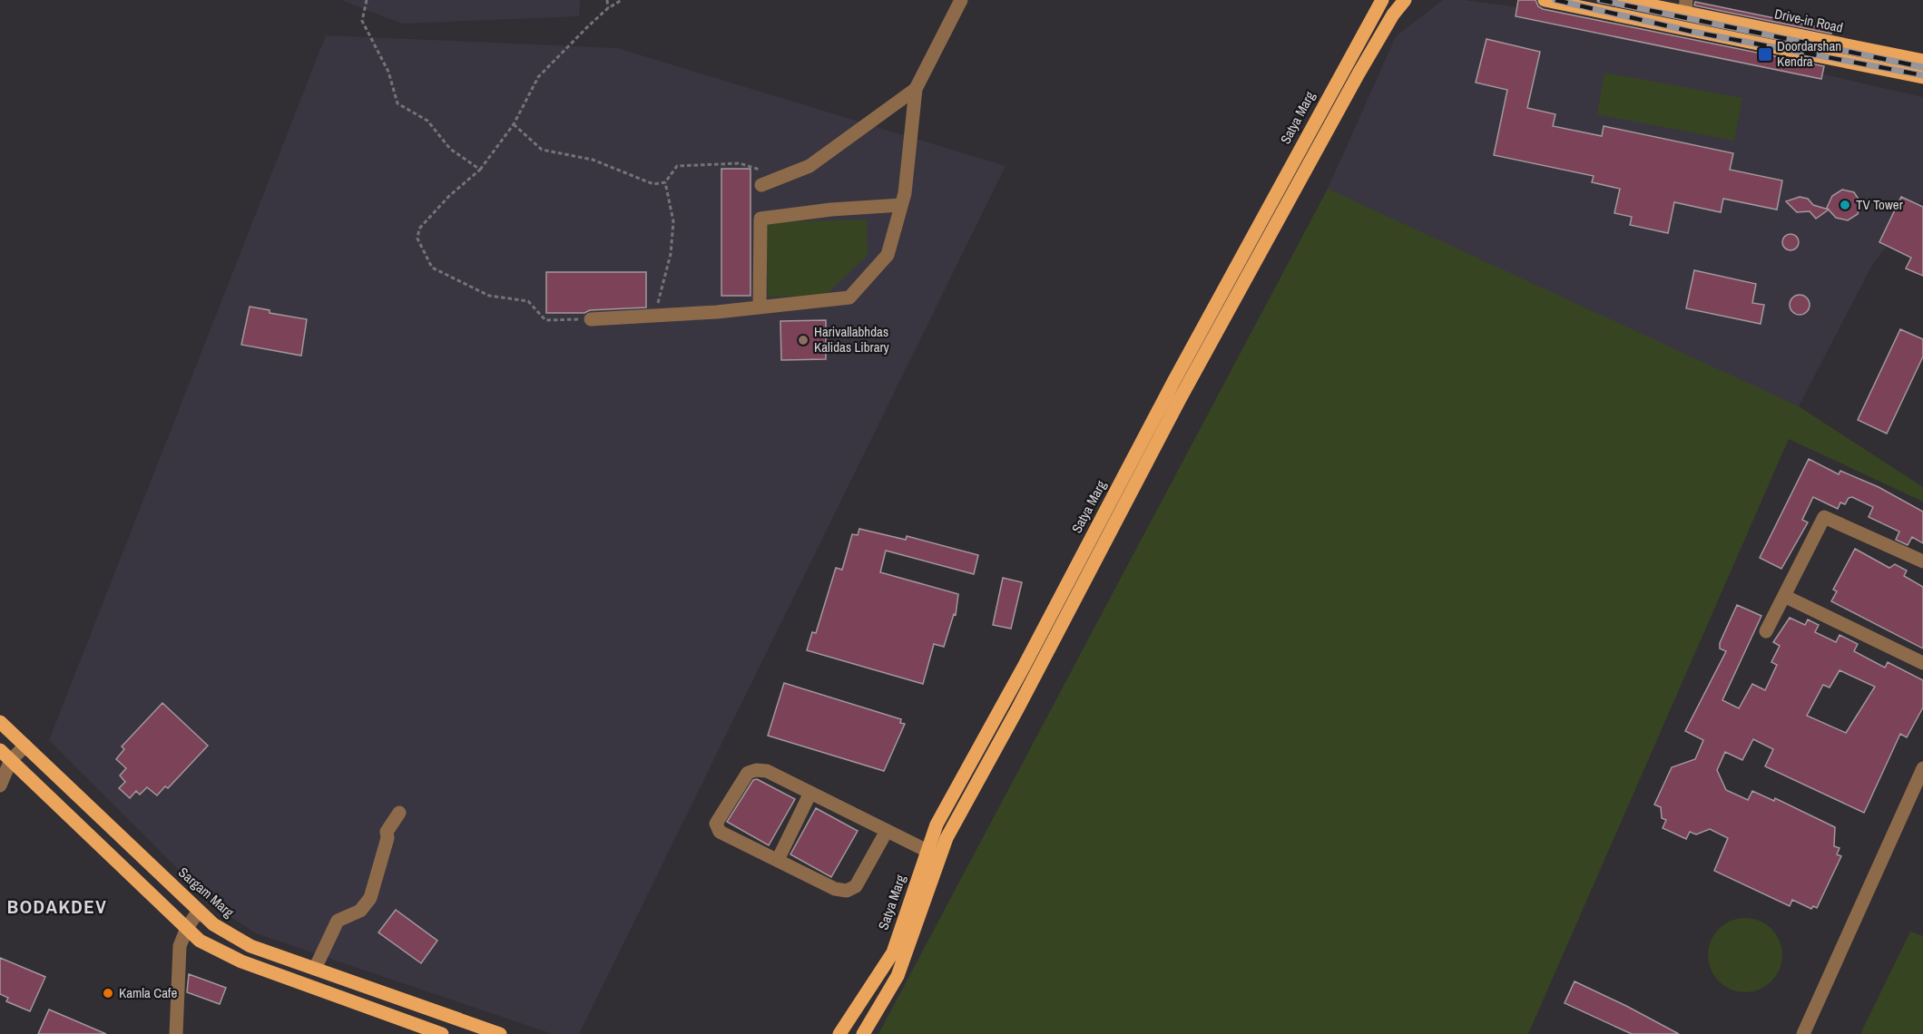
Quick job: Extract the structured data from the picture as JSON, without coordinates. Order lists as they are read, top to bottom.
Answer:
{
  "streets": {
    "main road": ["Drive-in Road", "Satya Marg", "Sargam Marg"]
  },
  "districts": ["BODAKDEV"],
  "places": {
    "transit": ["Doordarshan Kendra"],
    "other": ["TV Tower", "Harivallabhdas Kalidas Library", "Kamla Cafe"]
  }
}
